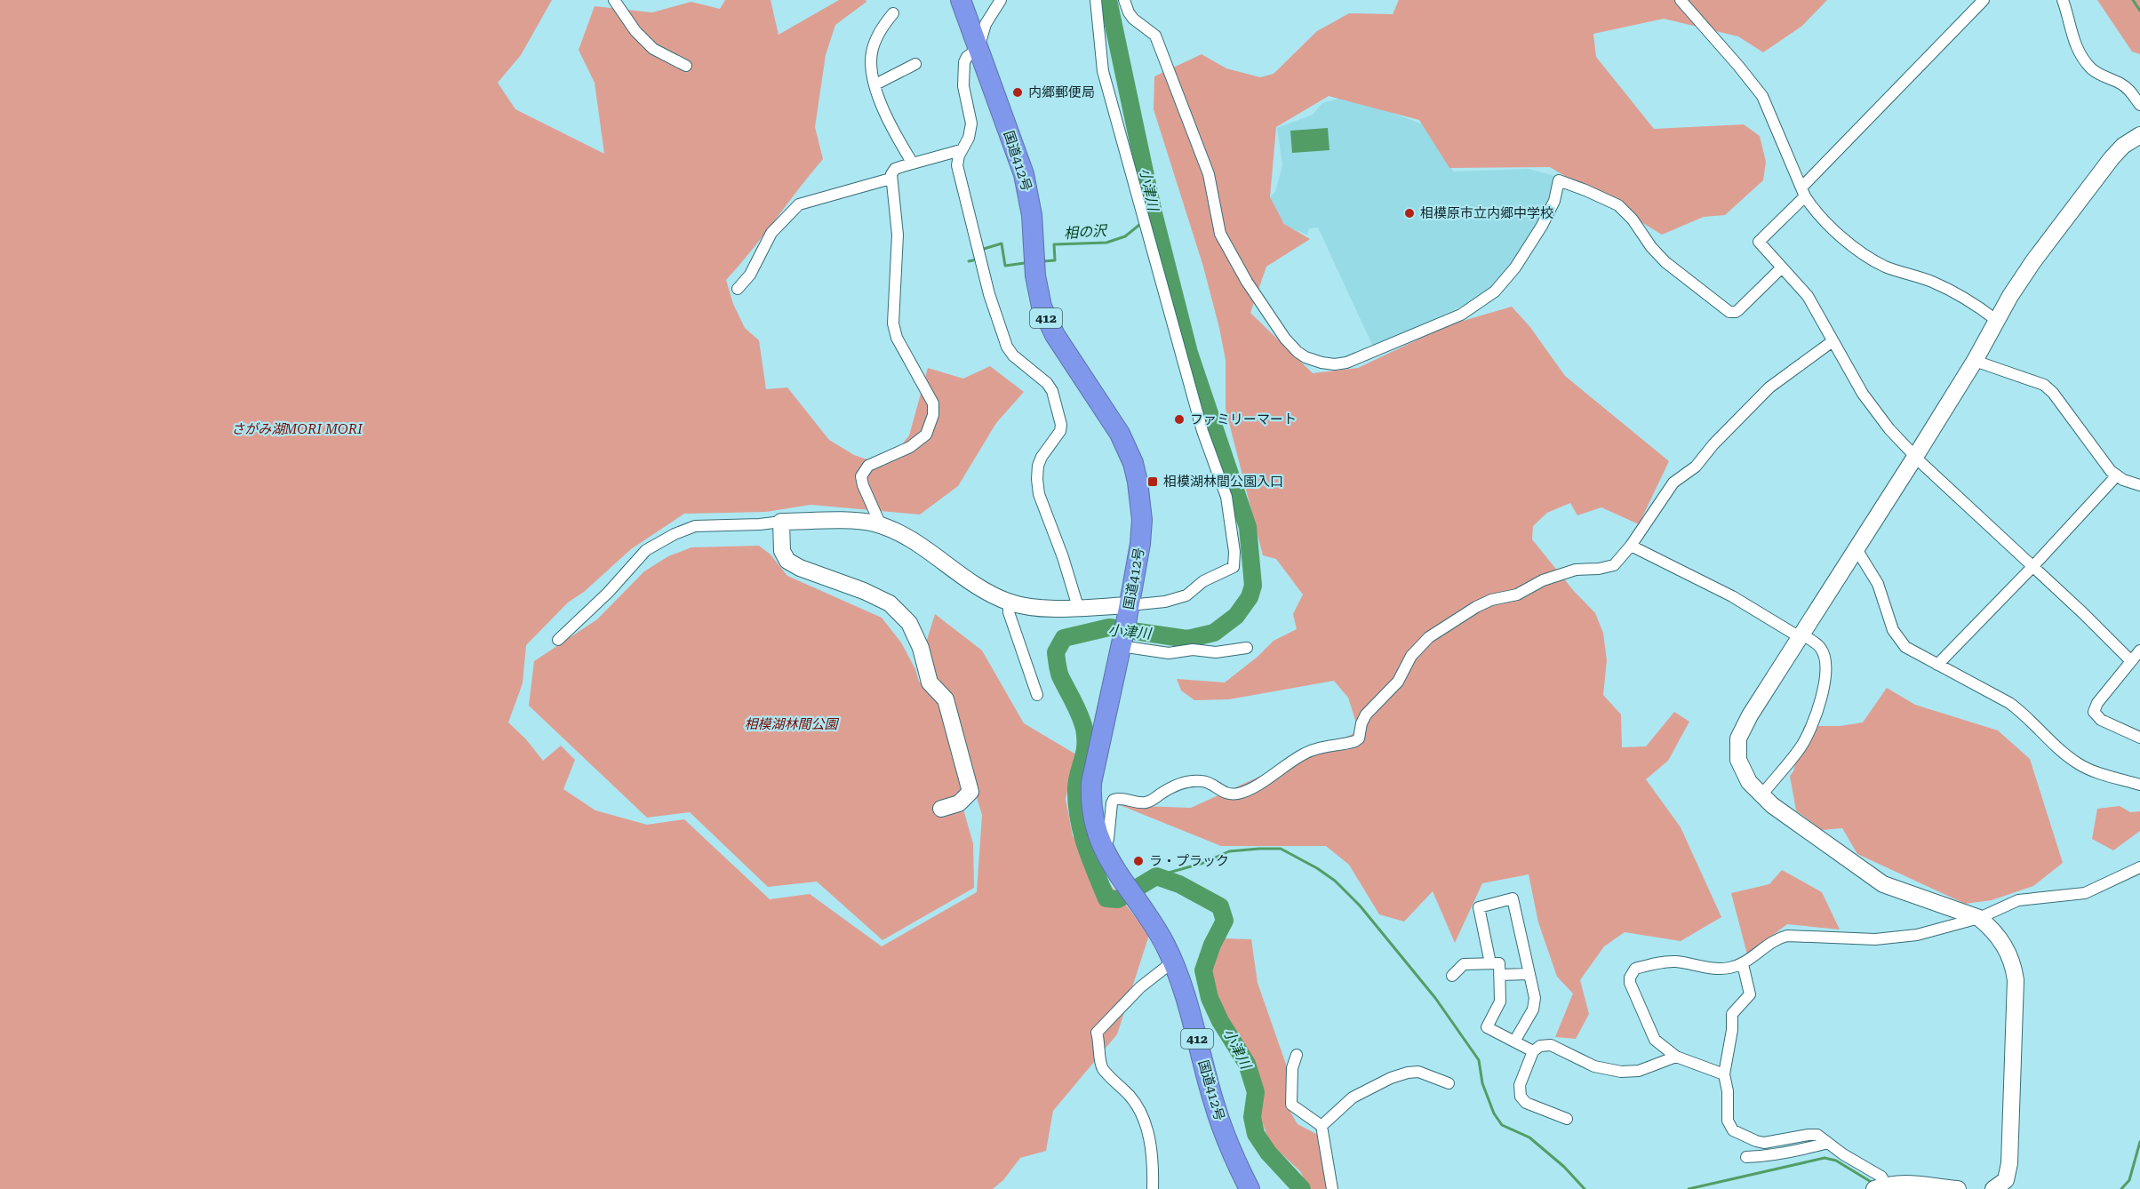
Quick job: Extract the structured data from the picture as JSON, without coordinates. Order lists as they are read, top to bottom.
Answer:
{
  "streets": {
    "highway": ["国道412号", "412"]
  },
  "water": ["小津川", "相の沢"],
  "parks": ["さがみ湖MORI MORI", "相模湖林間公園"],
  "places": {
    "other": [
      "内郷郵便局",
      "相模原市立内郷中学校",
      "ファミリーマート",
      "ラ・プラック"
    ],
    "transit": ["相模湖林間公園入口"]
  }
}
